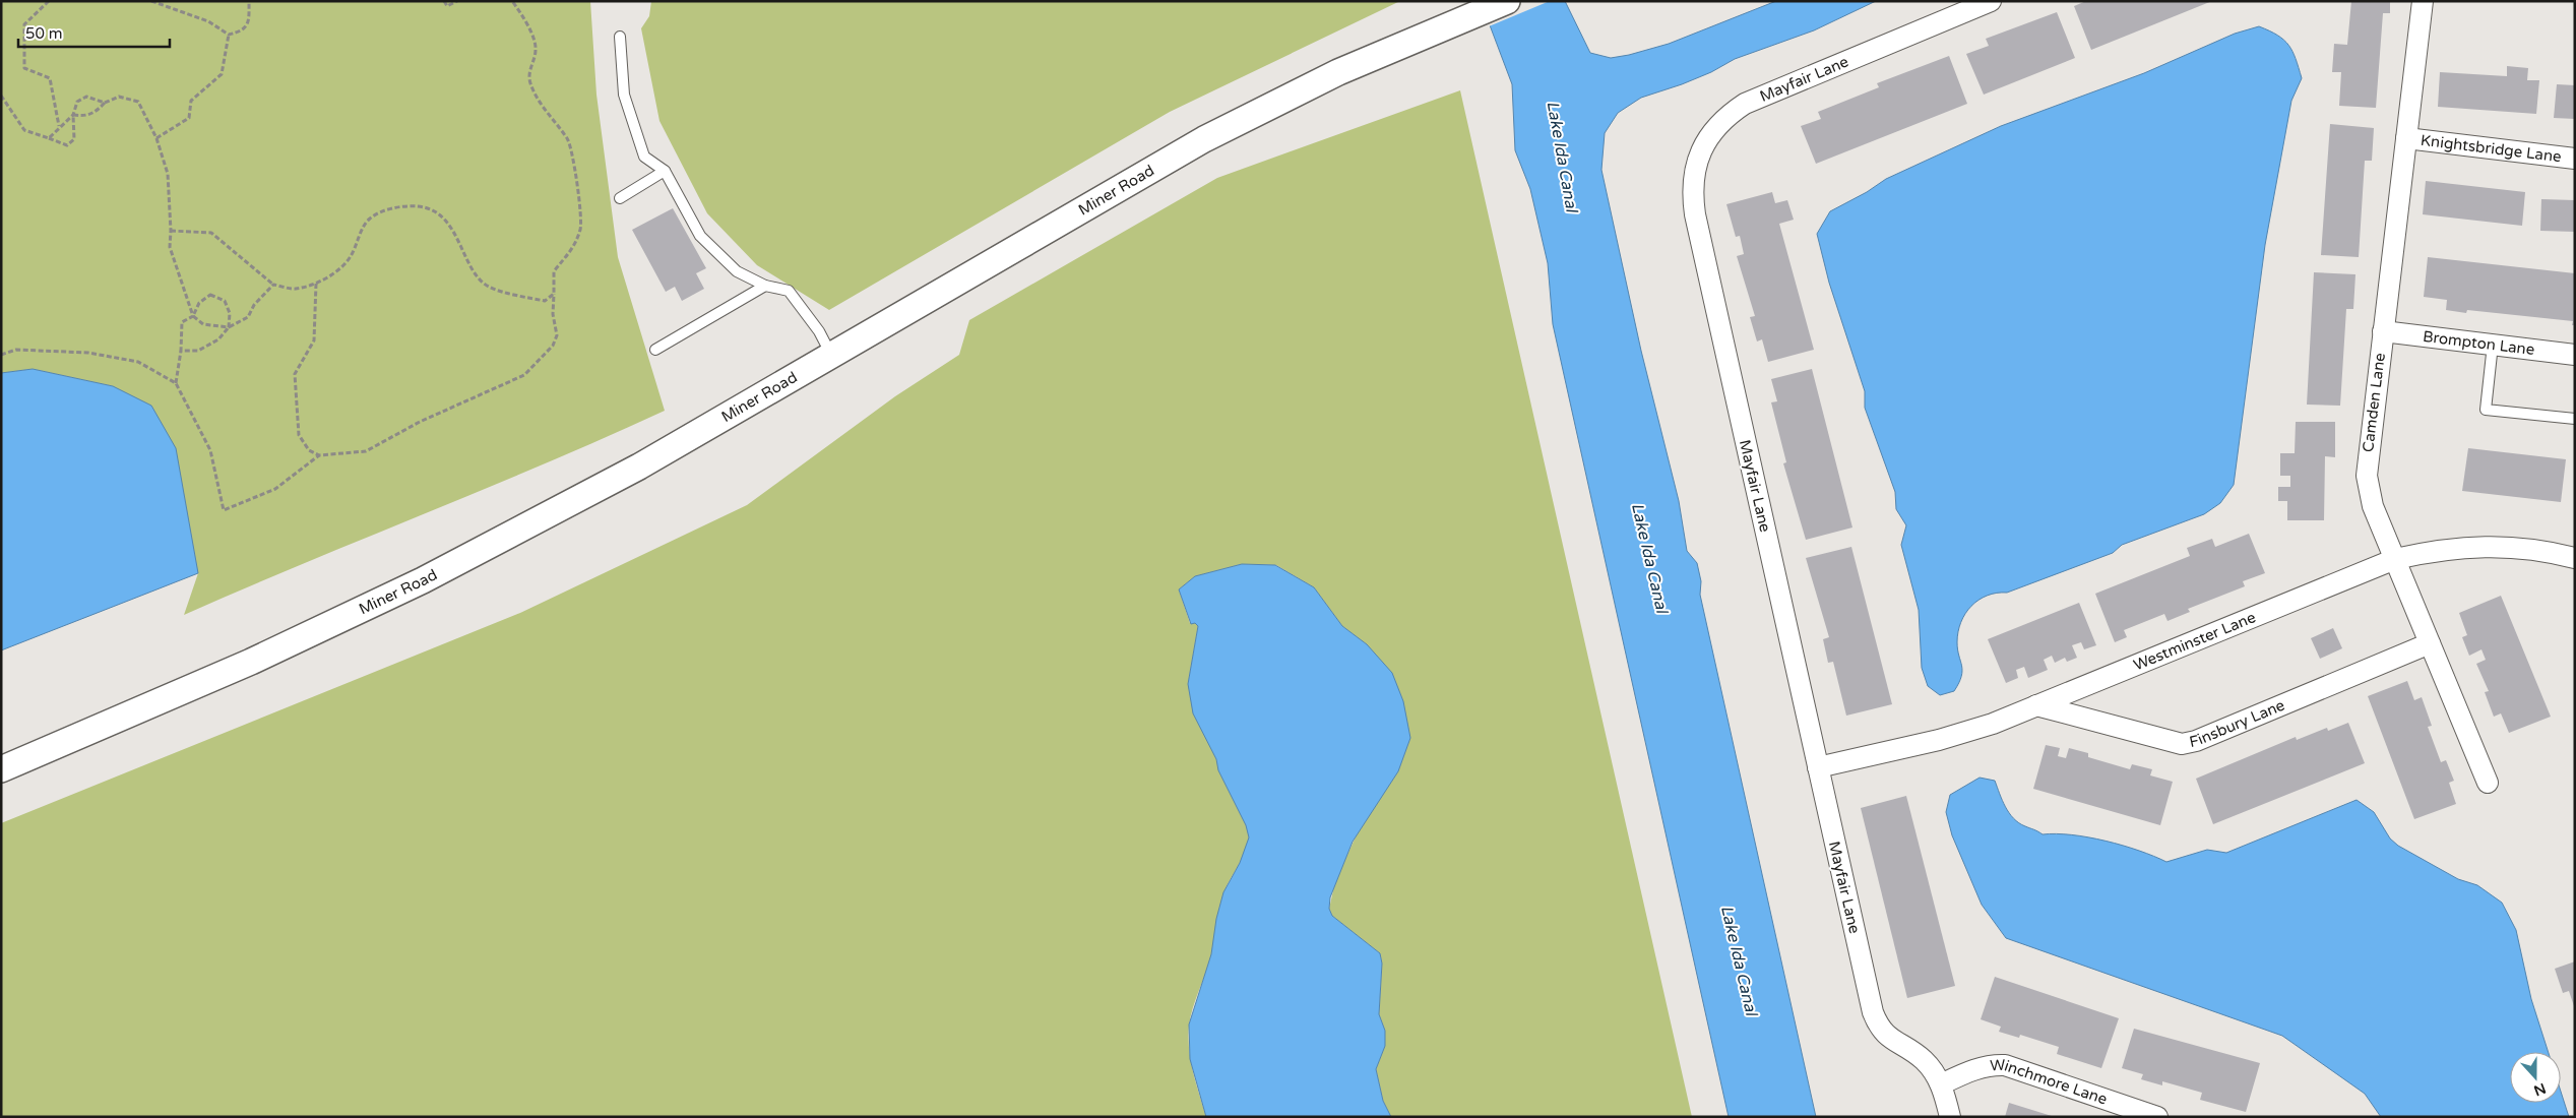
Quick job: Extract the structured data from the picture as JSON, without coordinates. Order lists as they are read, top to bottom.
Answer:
{
  "streets": {
    "street": [
      "Mayfair Lane",
      "Knightsbridge Lane",
      "Miner Road",
      "Brompton Lane",
      "Camden Lane",
      "Westminster Lane",
      "Finsbury Lane",
      "Winchmore Lane"
    ]
  },
  "crossings": [
    ["Mayfair Lane", "Westminster Lane"],
    ["Mayfair Lane", "Winchmore Lane"],
    ["Knightsbridge Lane", "Camden Lane"],
    ["Brompton Lane", "Camden Lane"],
    ["Camden Lane", "Westminster Lane"],
    ["Camden Lane", "Finsbury Lane"],
    ["Westminster Lane", "Finsbury Lane"]
  ],
  "water": ["Lake Ida Canal"],
  "scale_bar": "50 m",
  "north": "bottom"
}
